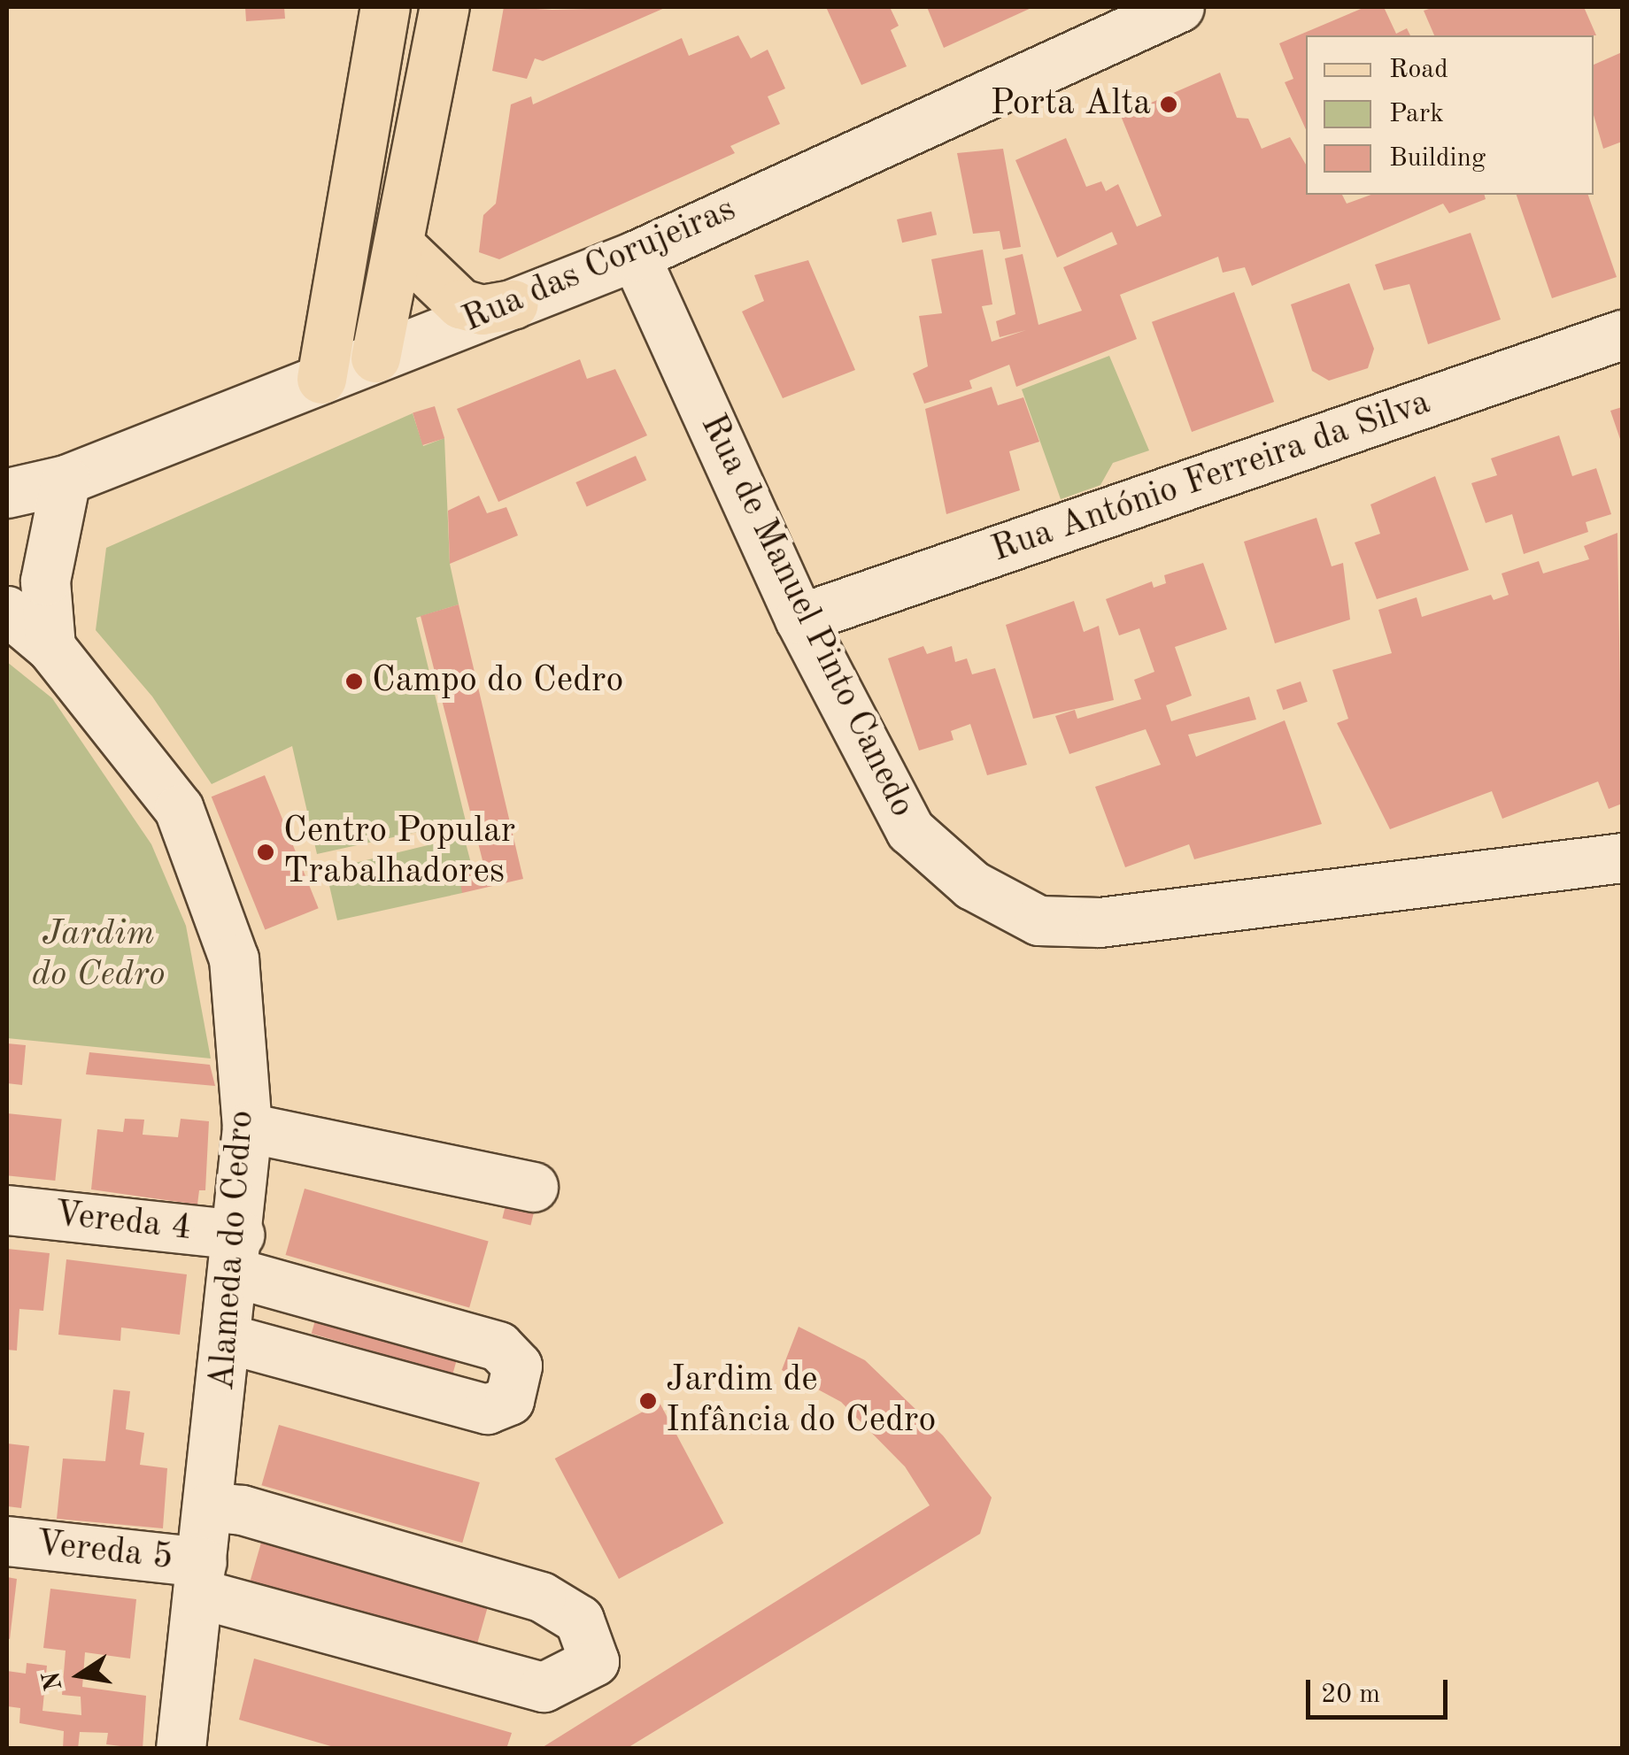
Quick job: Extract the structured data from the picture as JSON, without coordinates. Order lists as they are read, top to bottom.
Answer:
{
  "streets": {
    "street": [
      "Rua das Corujeiras",
      "Rua António Ferreira da Silva",
      "Rua de Manuel Pinto Canedo",
      "Vereda 4",
      "Alameda do Cedro",
      "Vereda 5"
    ]
  },
  "crossings": [
    ["Rua das Corujeiras", "Rua de Manuel Pinto Canedo"],
    ["Rua António Ferreira da Silva", "Rua de Manuel Pinto Canedo"],
    ["Vereda 4", "Alameda do Cedro"],
    ["Alameda do Cedro", "Vereda 5"]
  ],
  "parks": ["Jardim do Cedro"],
  "places": [
    "Porta Alta",
    "Campo do Cedro",
    "Centro Popular Trabalhadores",
    "Jardim de Infância do Cedro"
  ],
  "legend": ["Road", "Park", "Building"],
  "scale_bar": "20 m",
  "north": "left"
}
